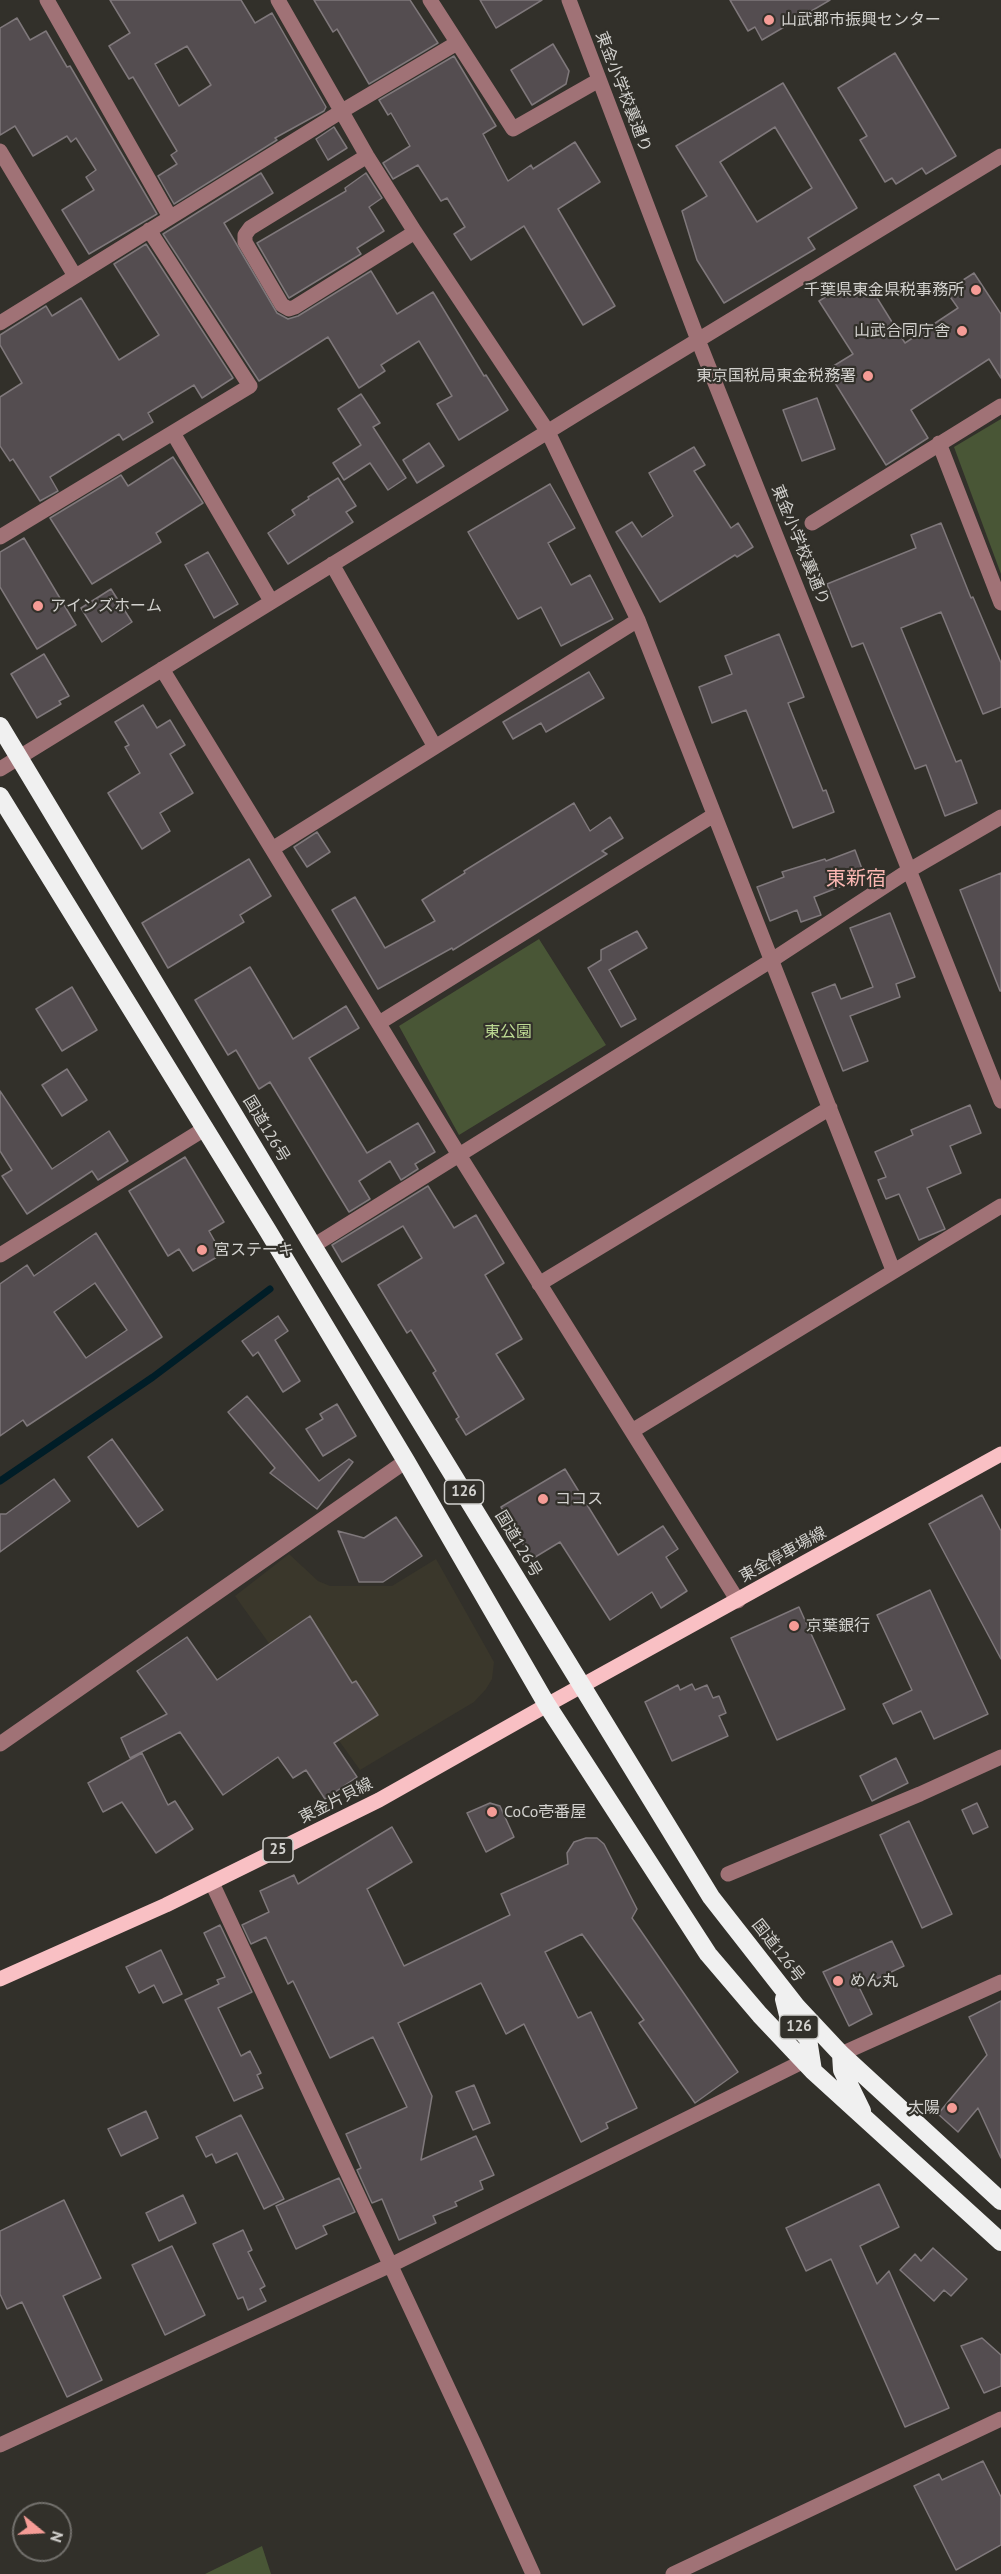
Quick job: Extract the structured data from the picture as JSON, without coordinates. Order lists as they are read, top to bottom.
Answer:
{
  "streets": {
    "highway": ["国道126号", "126"],
    "main road": ["東金停車場線", "東金片貝線", "25"],
    "street": ["東金小学校裏通り"]
  },
  "crossings": [
    ["国道126号", "126"],
    ["国道126号", "東金停車場線"],
    ["国道126号", "東金片貝線"],
    ["126", "東金片貝線"],
    ["東金停車場線", "東金片貝線"]
  ],
  "districts": ["東新宿"],
  "parks": ["東公園"],
  "places": [
    "山武郡市振興センター",
    "千葉県東金県税事務所",
    "山武合同庁舎",
    "東京国税局東金税務署",
    "アインズホーム",
    "宮ステーキ",
    "ココス",
    "京葉銀行",
    "CoCo壱番屋",
    "めん丸",
    "太陽"
  ],
  "north": "right"
}
